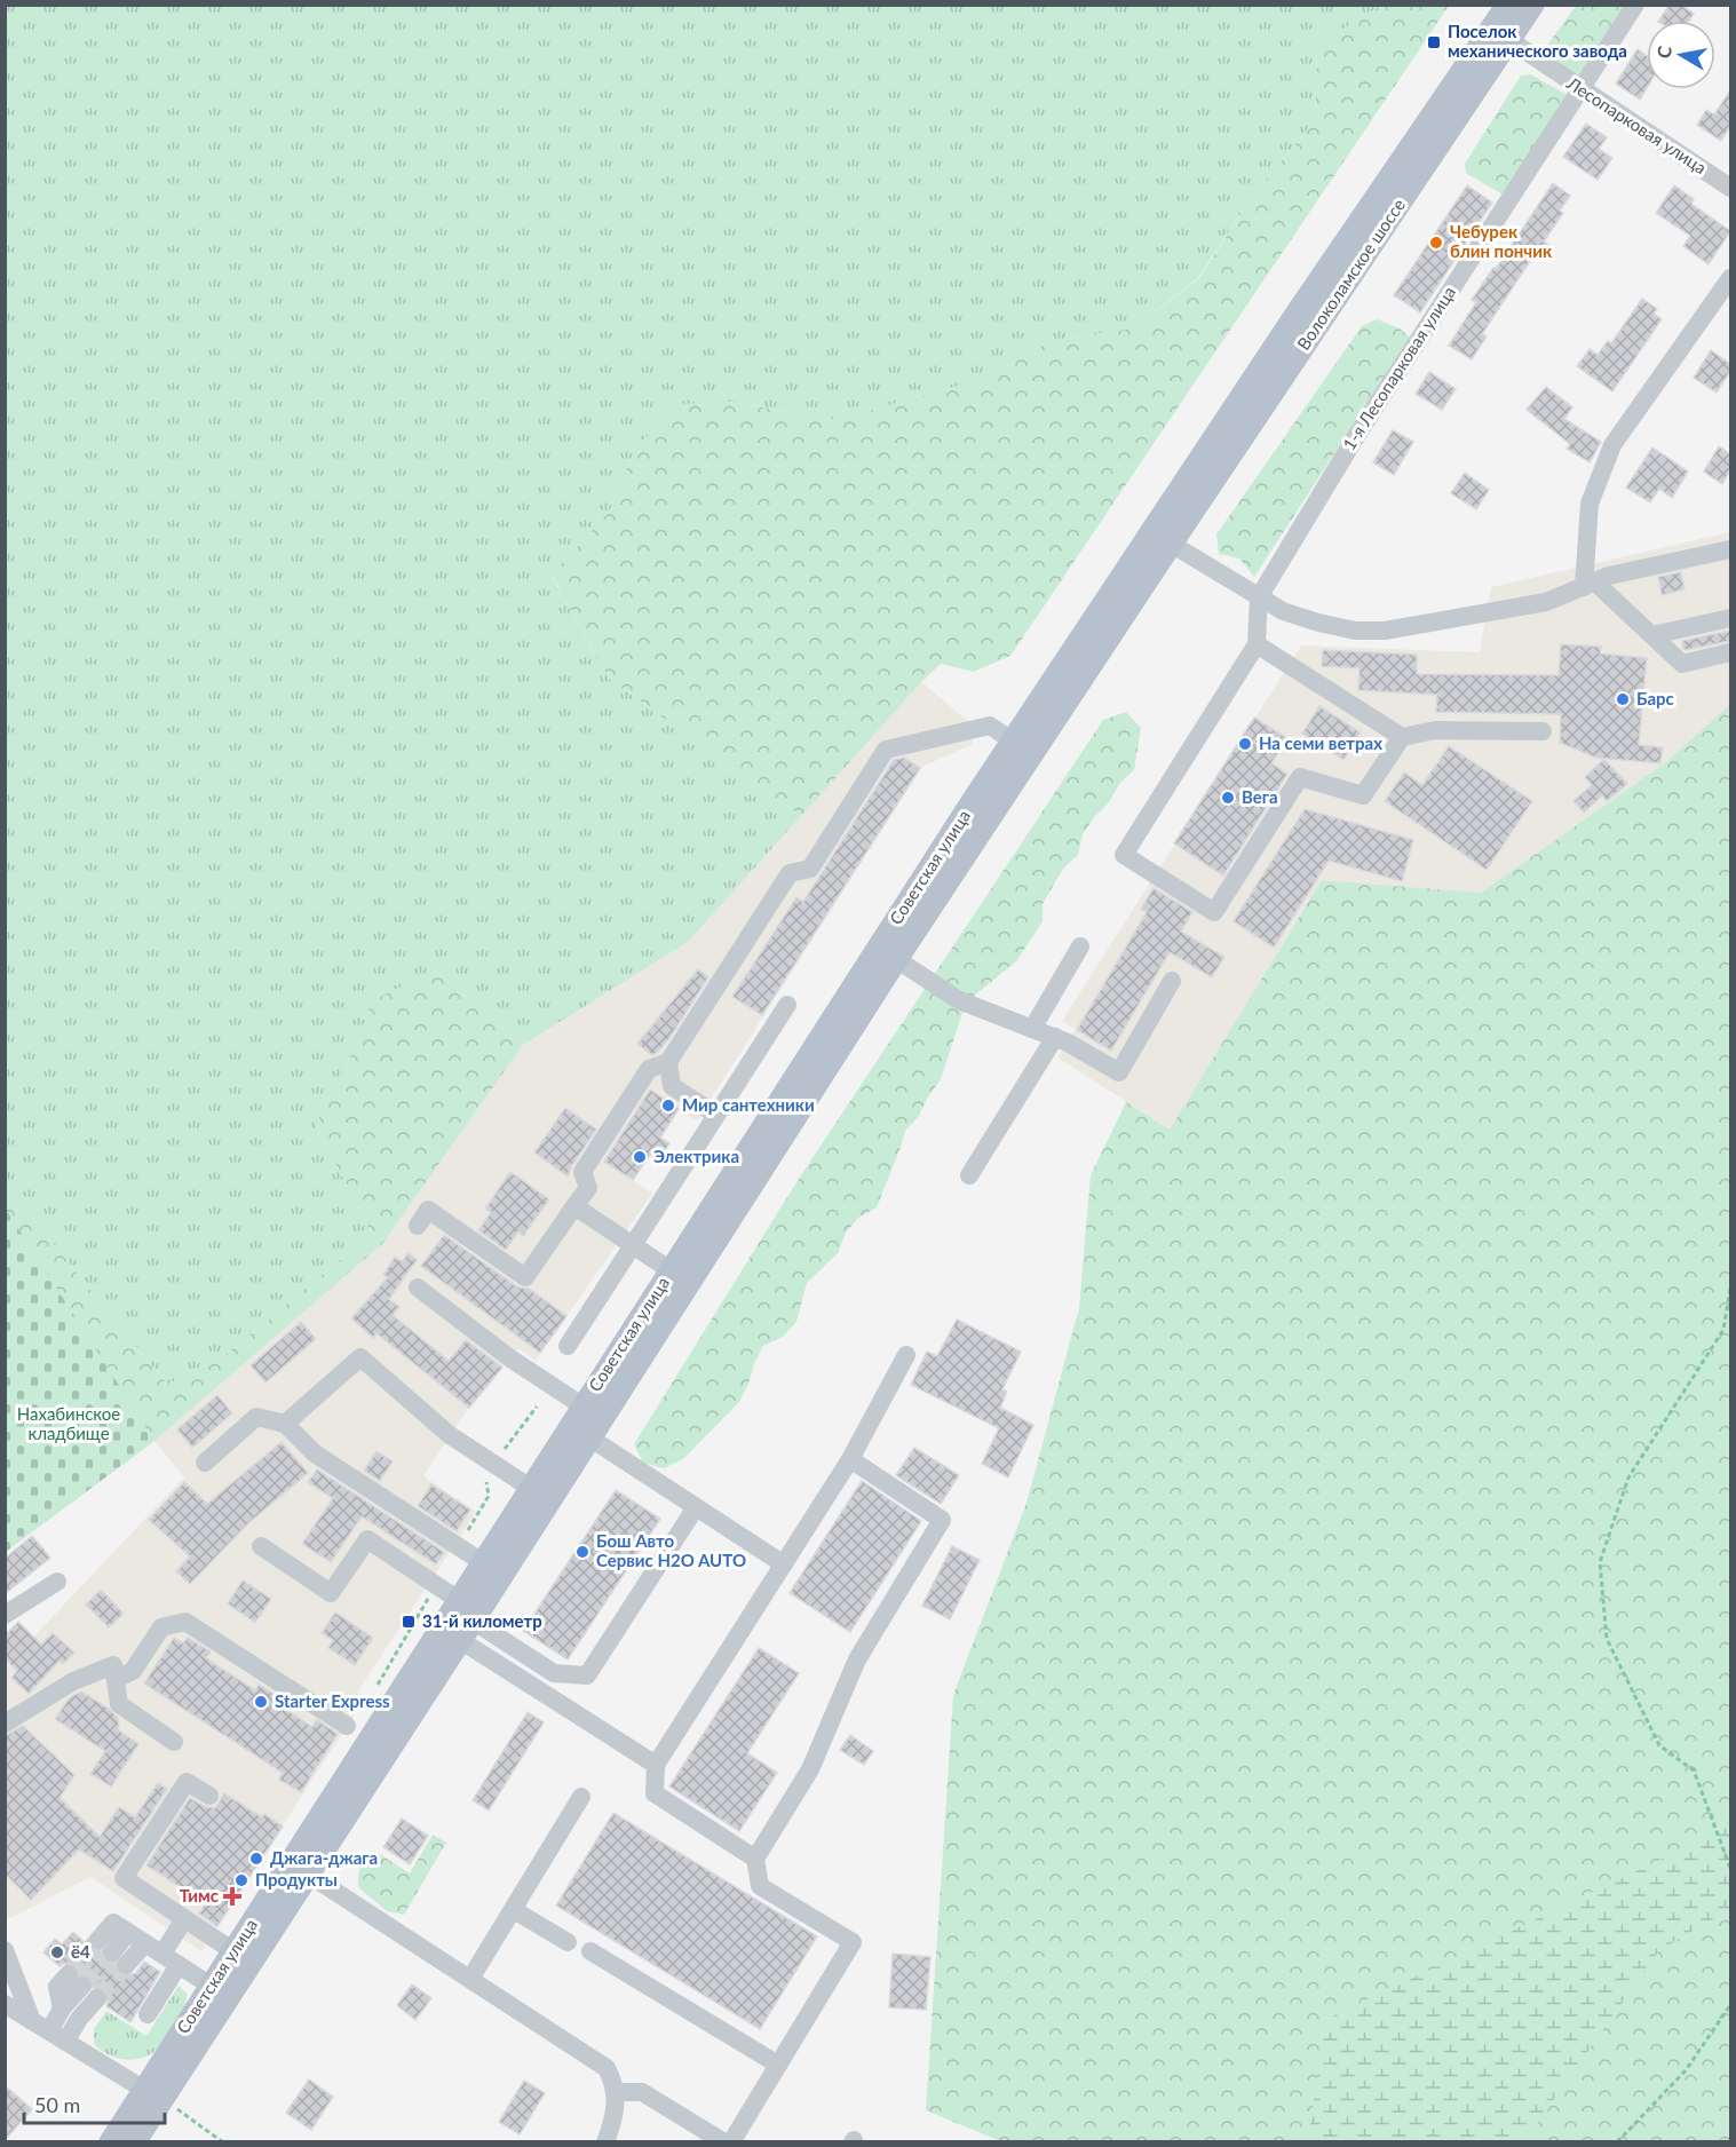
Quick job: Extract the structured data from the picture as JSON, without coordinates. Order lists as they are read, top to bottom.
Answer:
{
  "streets": {
    "main road": ["Волоколамское шоссе", "Советская улица"],
    "street": ["Лесопарковая улица", "1-я Лесопарковая улица"]
  },
  "crossings": [
    ["Лесопарковая улица", "Волоколамское шоссе"],
    ["Лесопарковая улица", "1-я Лесопарковая улица"],
    ["Волоколамское шоссе", "Советская улица"]
  ],
  "parks": ["Нахабинское кладбище"],
  "places": {
    "transit": ["Поселок механического завода", "31-й километр"],
    "other": [
      "Чебурек блин пончик",
      "Барс",
      "На семи ветрах",
      "Вега",
      "Мир сантехники",
      "Электрика",
      "Бош Авто Сервис H2O AUTO",
      "Starter Express",
      "Джага-джага",
      "Продукты",
      "ё4"
    ],
    "health": ["Тимс"]
  },
  "scale_bar": "50 m",
  "north": "left"
}
